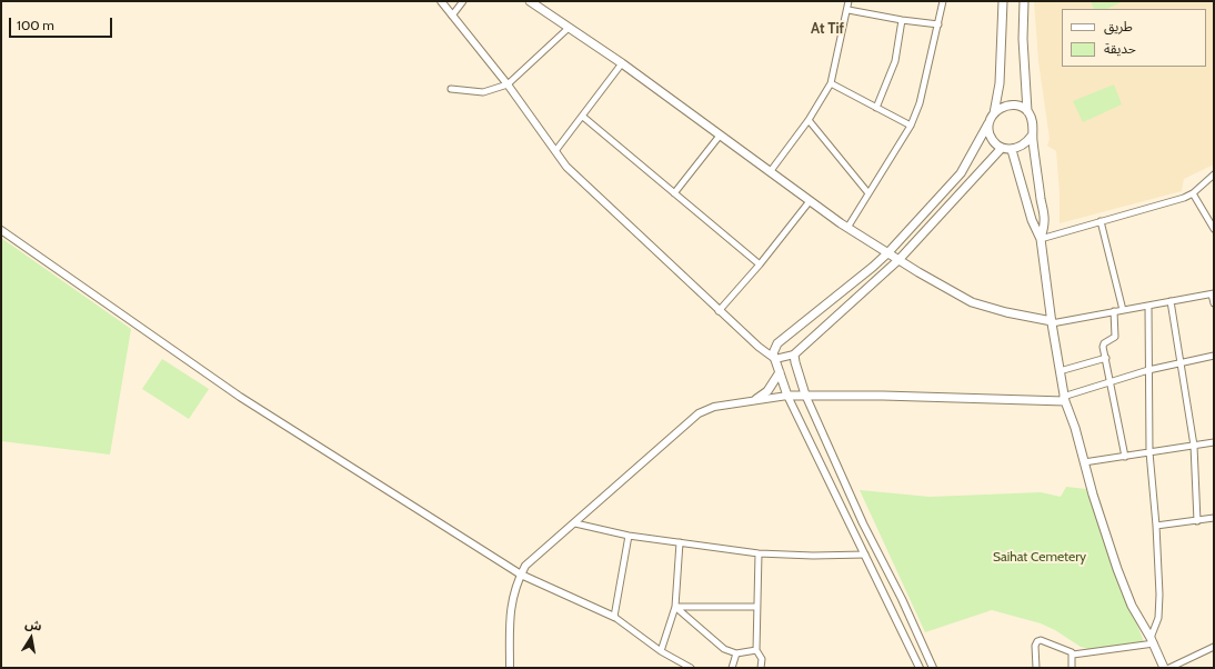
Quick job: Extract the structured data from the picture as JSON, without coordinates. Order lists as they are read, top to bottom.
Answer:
{
  "districts": ["At Tif"],
  "parks": ["Saihat Cemetery"],
  "legend": ["طريق", "حديقة"],
  "scale_bar": "100 m",
  "north": "top"
}
